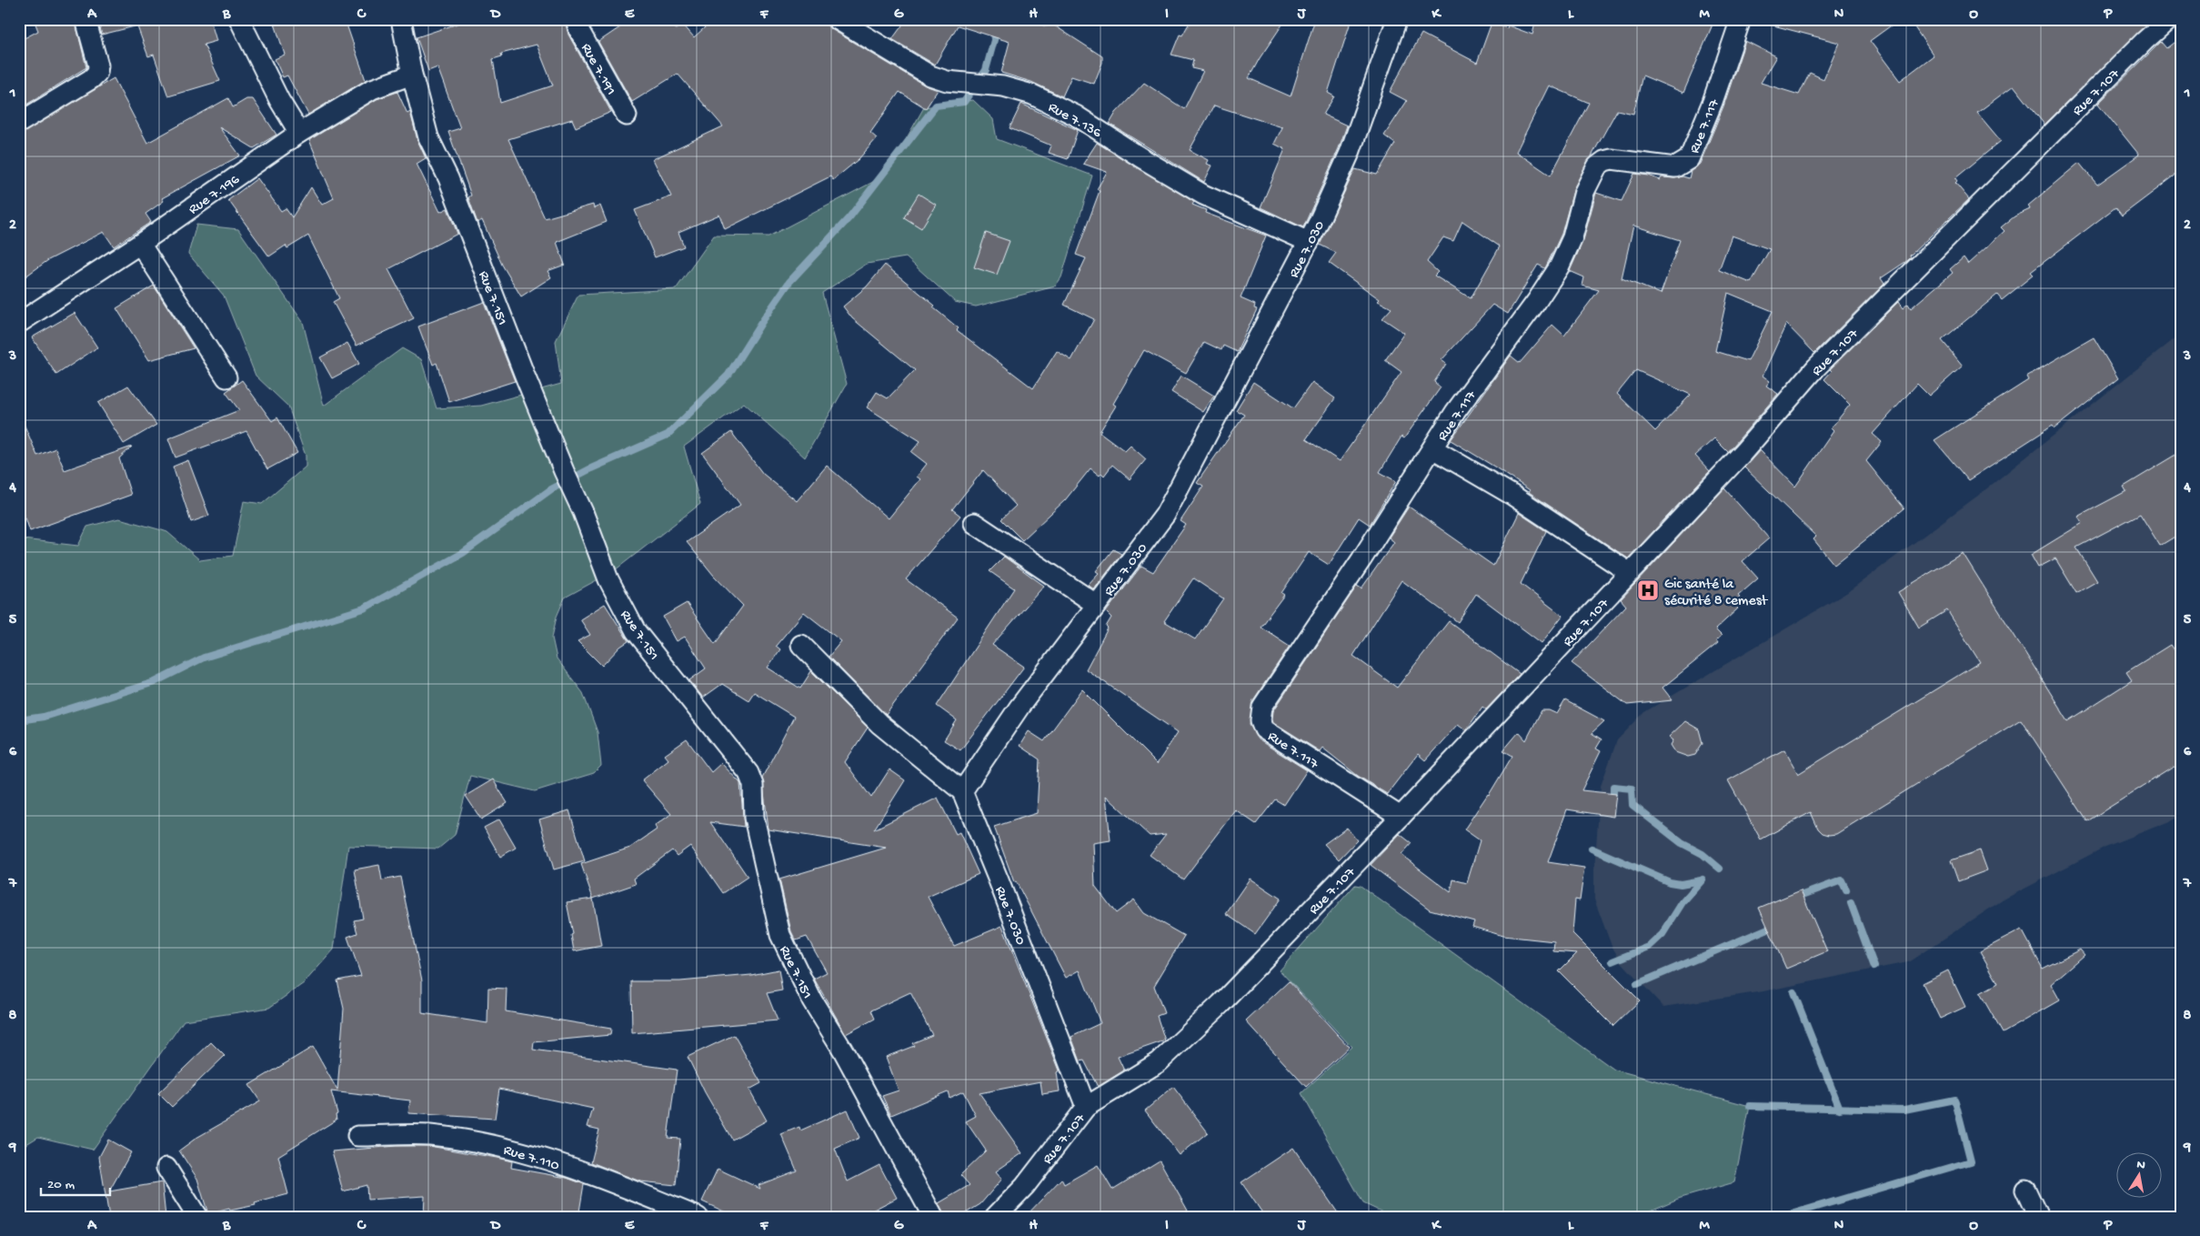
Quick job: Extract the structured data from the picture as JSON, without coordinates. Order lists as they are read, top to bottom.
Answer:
{
  "streets": {
    "street": [
      "Rue 7.191",
      "Rue 7.107",
      "Rue 7.136",
      "Rue 7.117",
      "Rue 7.196",
      "Rue 7.030",
      "Rue 7.151",
      "Rue 7.110"
    ]
  },
  "crossings": [
    ["Rue 7.107", "Rue 7.117"],
    ["Rue 7.107", "Rue 7.030"],
    ["Rue 7.136", "Rue 7.030"],
    ["Rue 7.196", "Rue 7.151"]
  ],
  "places": {
    "hospital": ["Gic santé la sécurité 8 cemest"]
  },
  "scale_bar": "20 m",
  "north": "top",
  "grid": {
    "columns": [
      "A",
      "B",
      "C",
      "D",
      "E",
      "F",
      "G",
      "H",
      "I",
      "J",
      "K",
      "L",
      "M",
      "N",
      "O",
      "P"
    ],
    "rows": [
      "1",
      "2",
      "3",
      "4",
      "5",
      "6",
      "7",
      "8",
      "9"
    ]
  }
}
